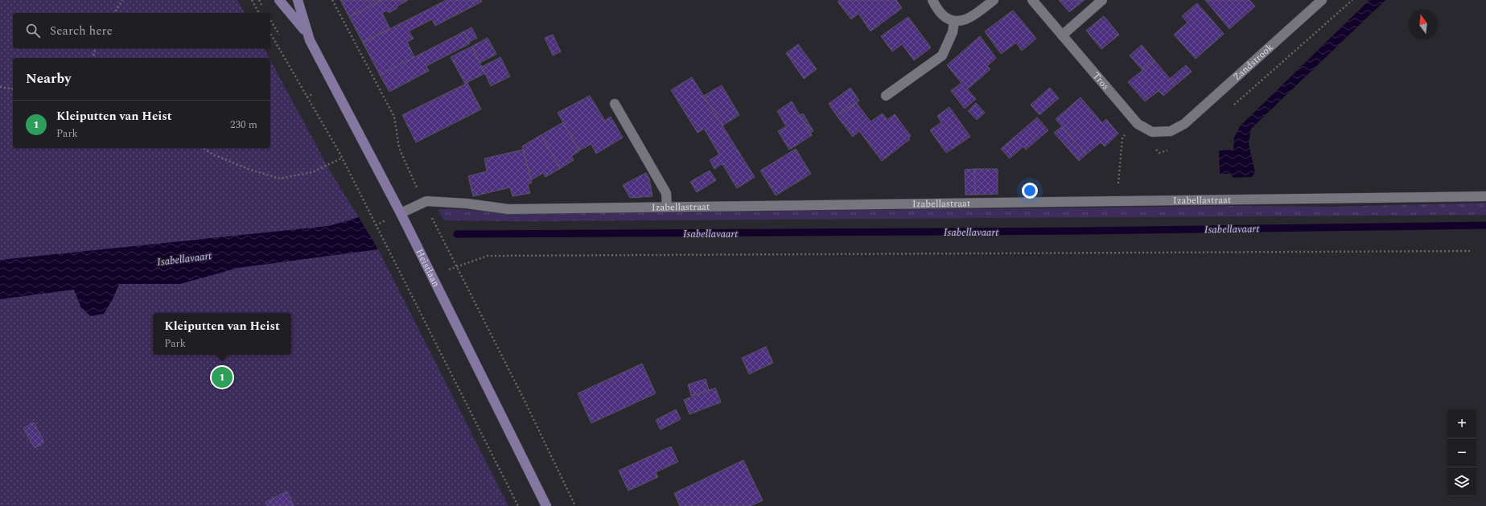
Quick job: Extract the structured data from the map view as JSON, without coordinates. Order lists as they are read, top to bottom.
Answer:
{
  "streets": {
    "main road": ["Heistlaan"],
    "street": ["Zandstrook", "Tros", "Izabellastraat"]
  },
  "crossings": [
    ["Zandstrook", "Tros"],
    ["Izabellastraat", "Heistlaan"]
  ],
  "water": ["Isabellavaart"],
  "north": "top",
  "page": {
    "search": "Search here",
    "heading": "Nearby",
    "list": [
      {
        "mark": "1",
        "name": "Kleiputten van Heist",
        "note": "Park",
        "value": "230 m"
      }
    ],
    "popup": ["Kleiputten van Heist", "Park"],
    "pins": "1",
    "map_buttons": ["+", "−"]
  }
}
